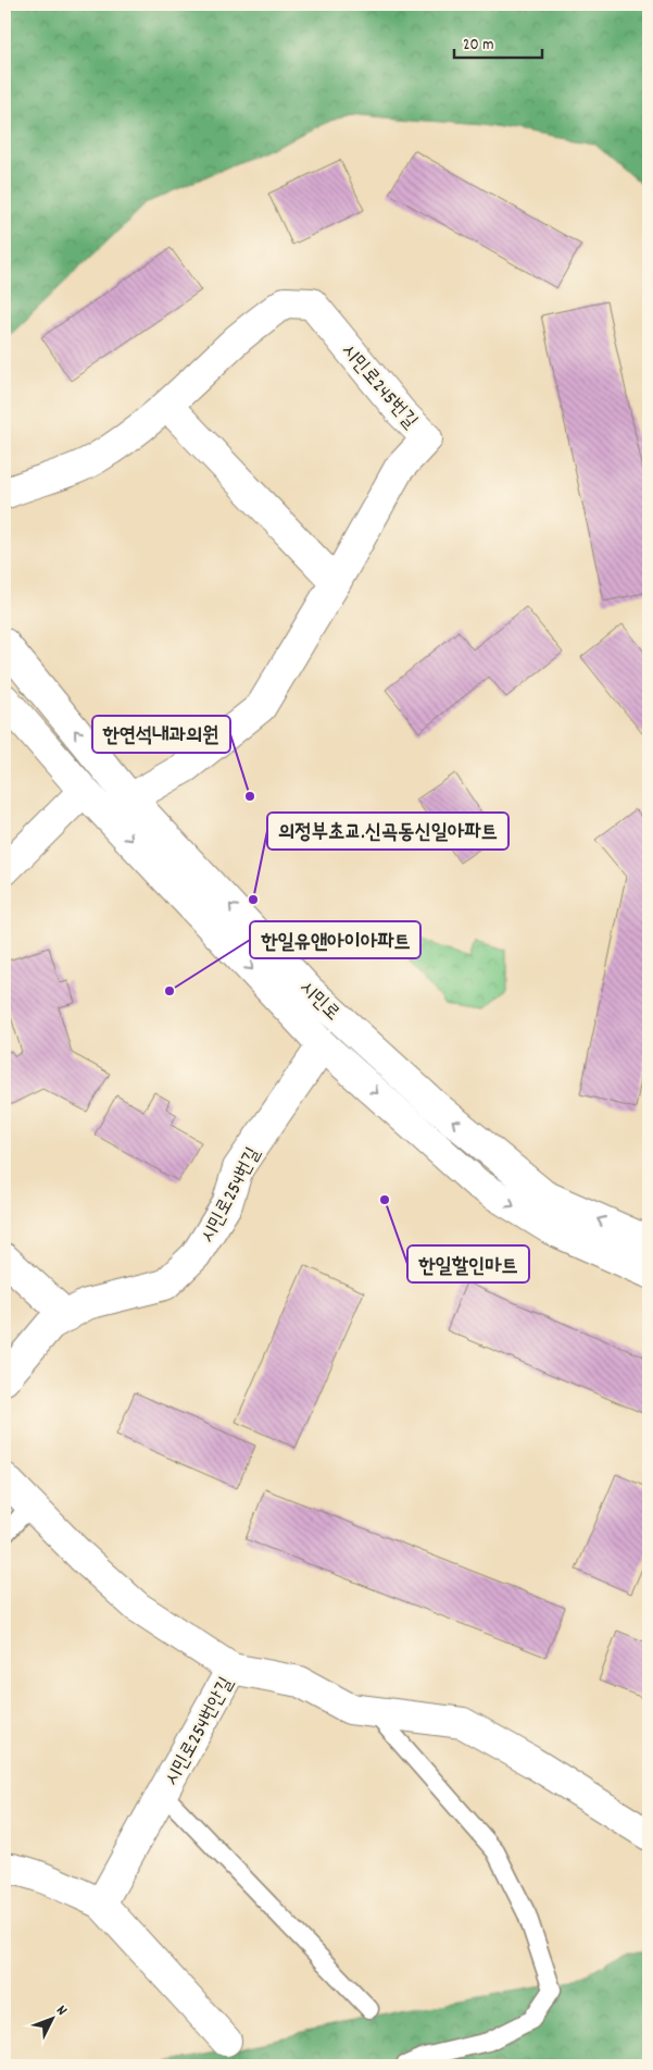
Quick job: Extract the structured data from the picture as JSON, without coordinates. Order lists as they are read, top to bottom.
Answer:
{
  "streets": {
    "street": [
      "시민로245번길",
      "시민로",
      "시민로254번길",
      "시민로254번안길"
    ]
  },
  "crossings": [
    ["시민로245번길", "시민로"],
    ["시민로", "시민로254번길"]
  ],
  "places": [
    "한연석내과의원",
    "의정부초교.신곡동신일아파트",
    "한일유앤아이아파트",
    "한일할인마트"
  ],
  "scale_bar": "20 m",
  "north": "top right"
}
